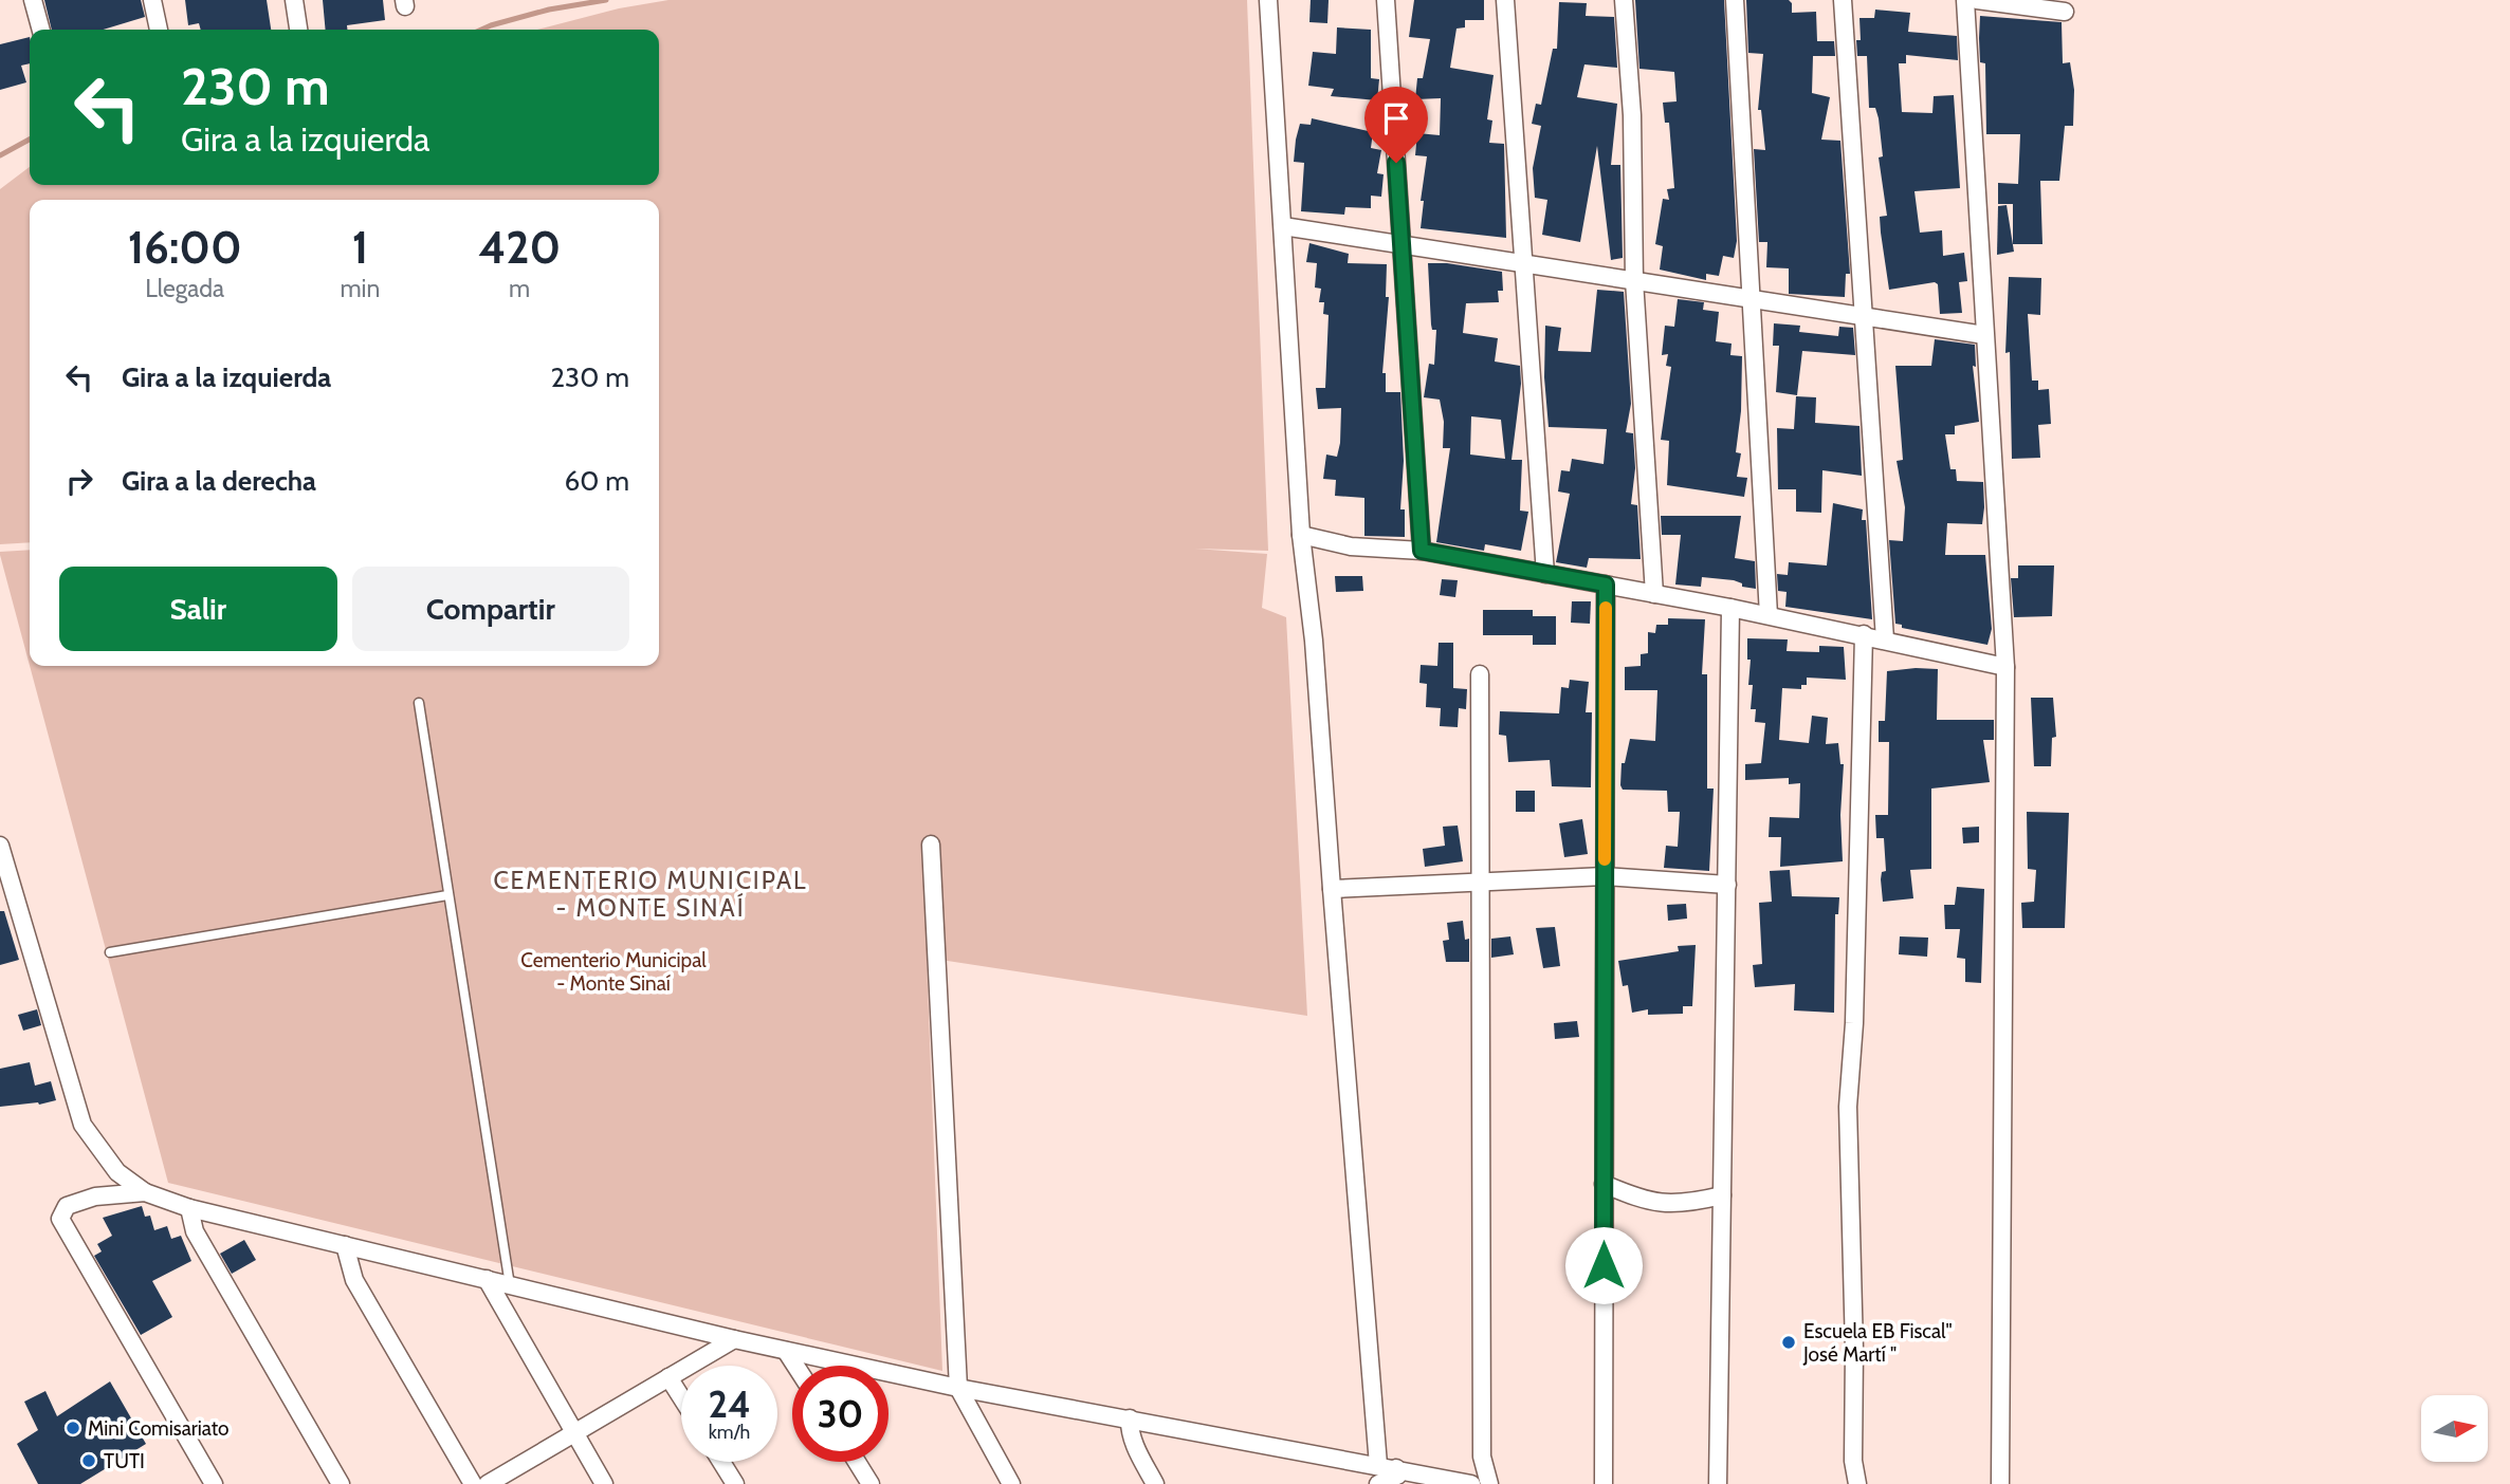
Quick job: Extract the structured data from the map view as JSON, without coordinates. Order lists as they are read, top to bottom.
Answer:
{
  "districts": ["CEMENTERIO MUNICIPAL - MONTE SINAÍ"],
  "parks": ["Cementerio Municipal - Monte Sinaí"],
  "places": ["Escuela EB Fiscal\" José Martí \"", "Mini Comisariato", "TUTI"],
  "north": "right",
  "page": {
    "turn": ["230 m", "Gira a la izquierda"],
    "eta": [
      "16:00",
      "Llegada",
      "1",
      "min",
      "420",
      "m"
    ],
    "list": [
      {
        "name": "Gira a la izquierda",
        "value": "230 m"
      },
      {
        "name": "Gira a la derecha",
        "value": "60 m"
      }
    ],
    "buttons": ["Salir", "Compartir"],
    "speed": "24 km/h",
    "limit": "30"
  }
}
